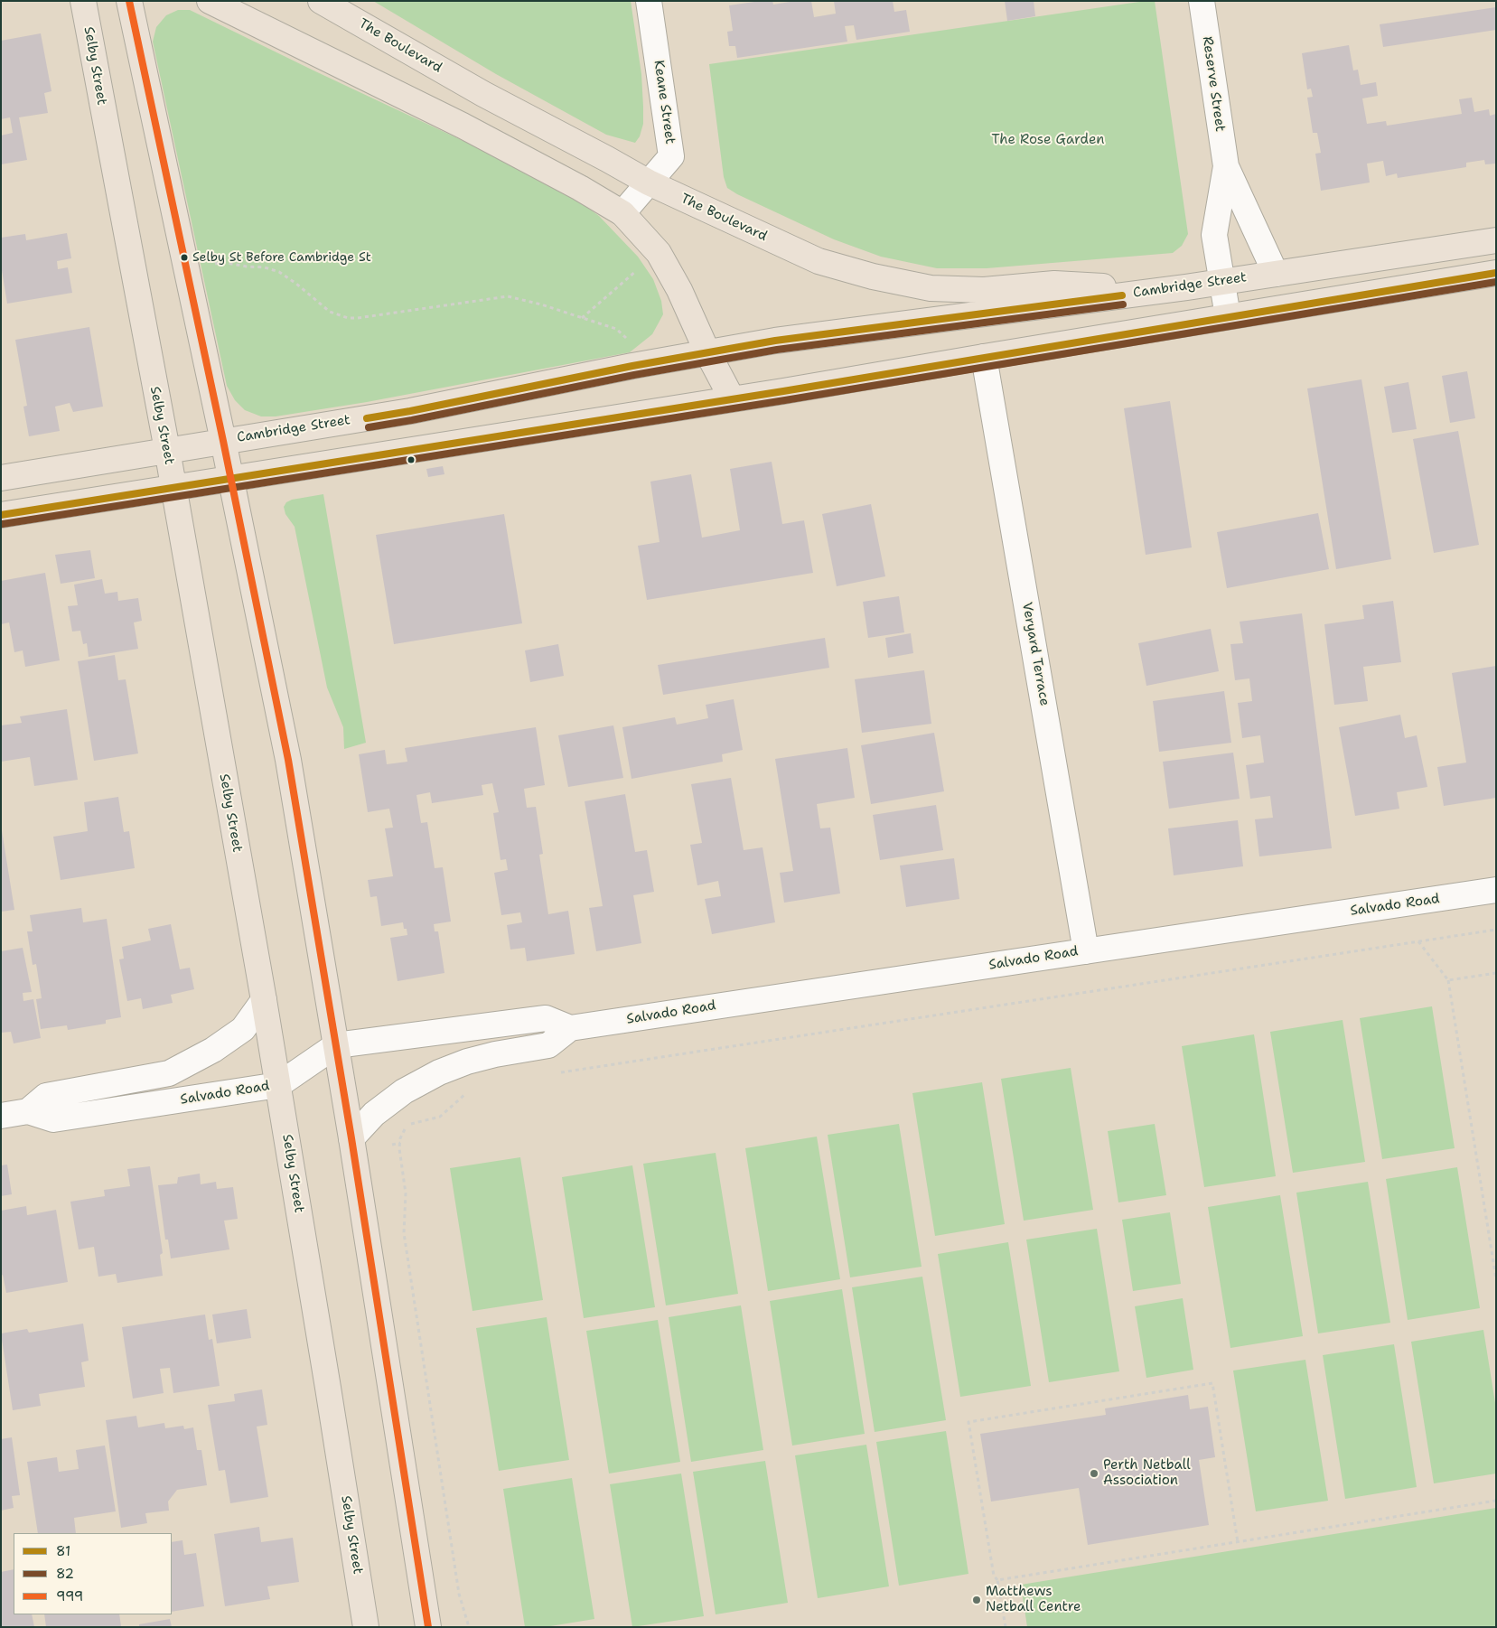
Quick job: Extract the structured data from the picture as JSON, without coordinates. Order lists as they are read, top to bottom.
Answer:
{
  "streets": {
    "main road": ["The Boulevard", "Selby Street", "Cambridge Street"],
    "street": [
      "Reserve Street",
      "Keane Street",
      "Veryard Terrace",
      "Salvado Road"
    ]
  },
  "crossings": [
    ["The Boulevard", "Keane Street"],
    ["The Boulevard", "Cambridge Street"],
    ["Selby Street", "Cambridge Street"],
    ["Selby Street", "Salvado Road"],
    ["Reserve Street", "Cambridge Street"],
    ["Veryard Terrace", "Salvado Road"]
  ],
  "parks": ["The Rose Garden"],
  "places": ["Selby St Before Cambridge St", "Perth Netball Association", "Matthews Netball Centre"],
  "lines": ["transit line 999", "transit line 81", "transit line 82"],
  "legend": ["81", "82", "999"]
}
